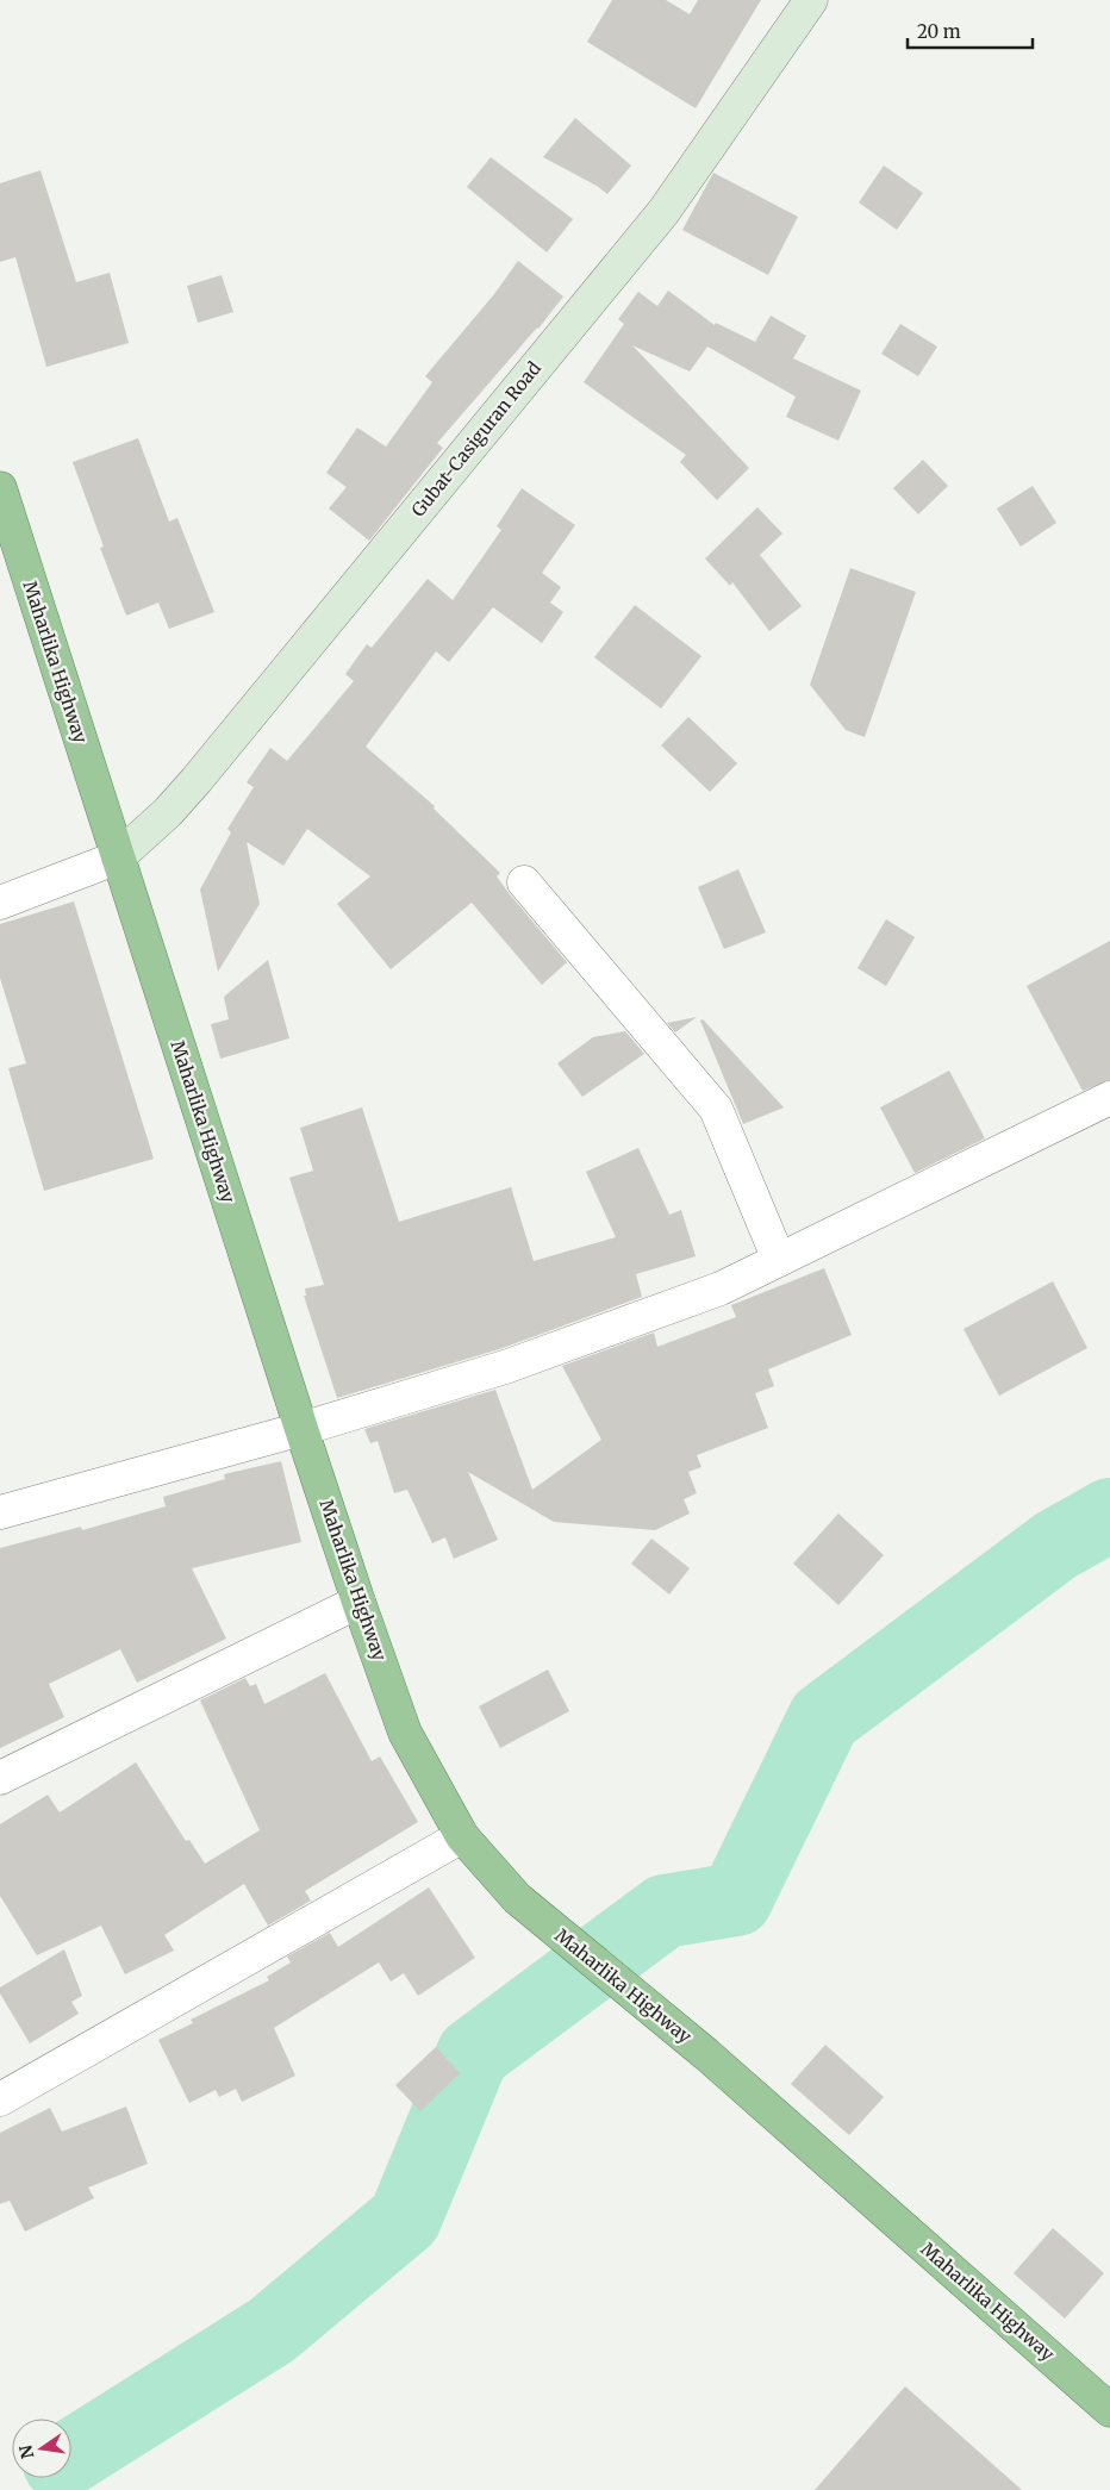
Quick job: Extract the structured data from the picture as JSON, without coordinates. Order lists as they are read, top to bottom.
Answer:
{
  "streets": {
    "highway": ["Maharlika Highway"],
    "main road": ["Gubat-Casiguran Road"]
  },
  "crossings": [
    ["Gubat-Casiguran Road", "Maharlika Highway"]
  ],
  "scale_bar": "20 m",
  "north": "left"
}
